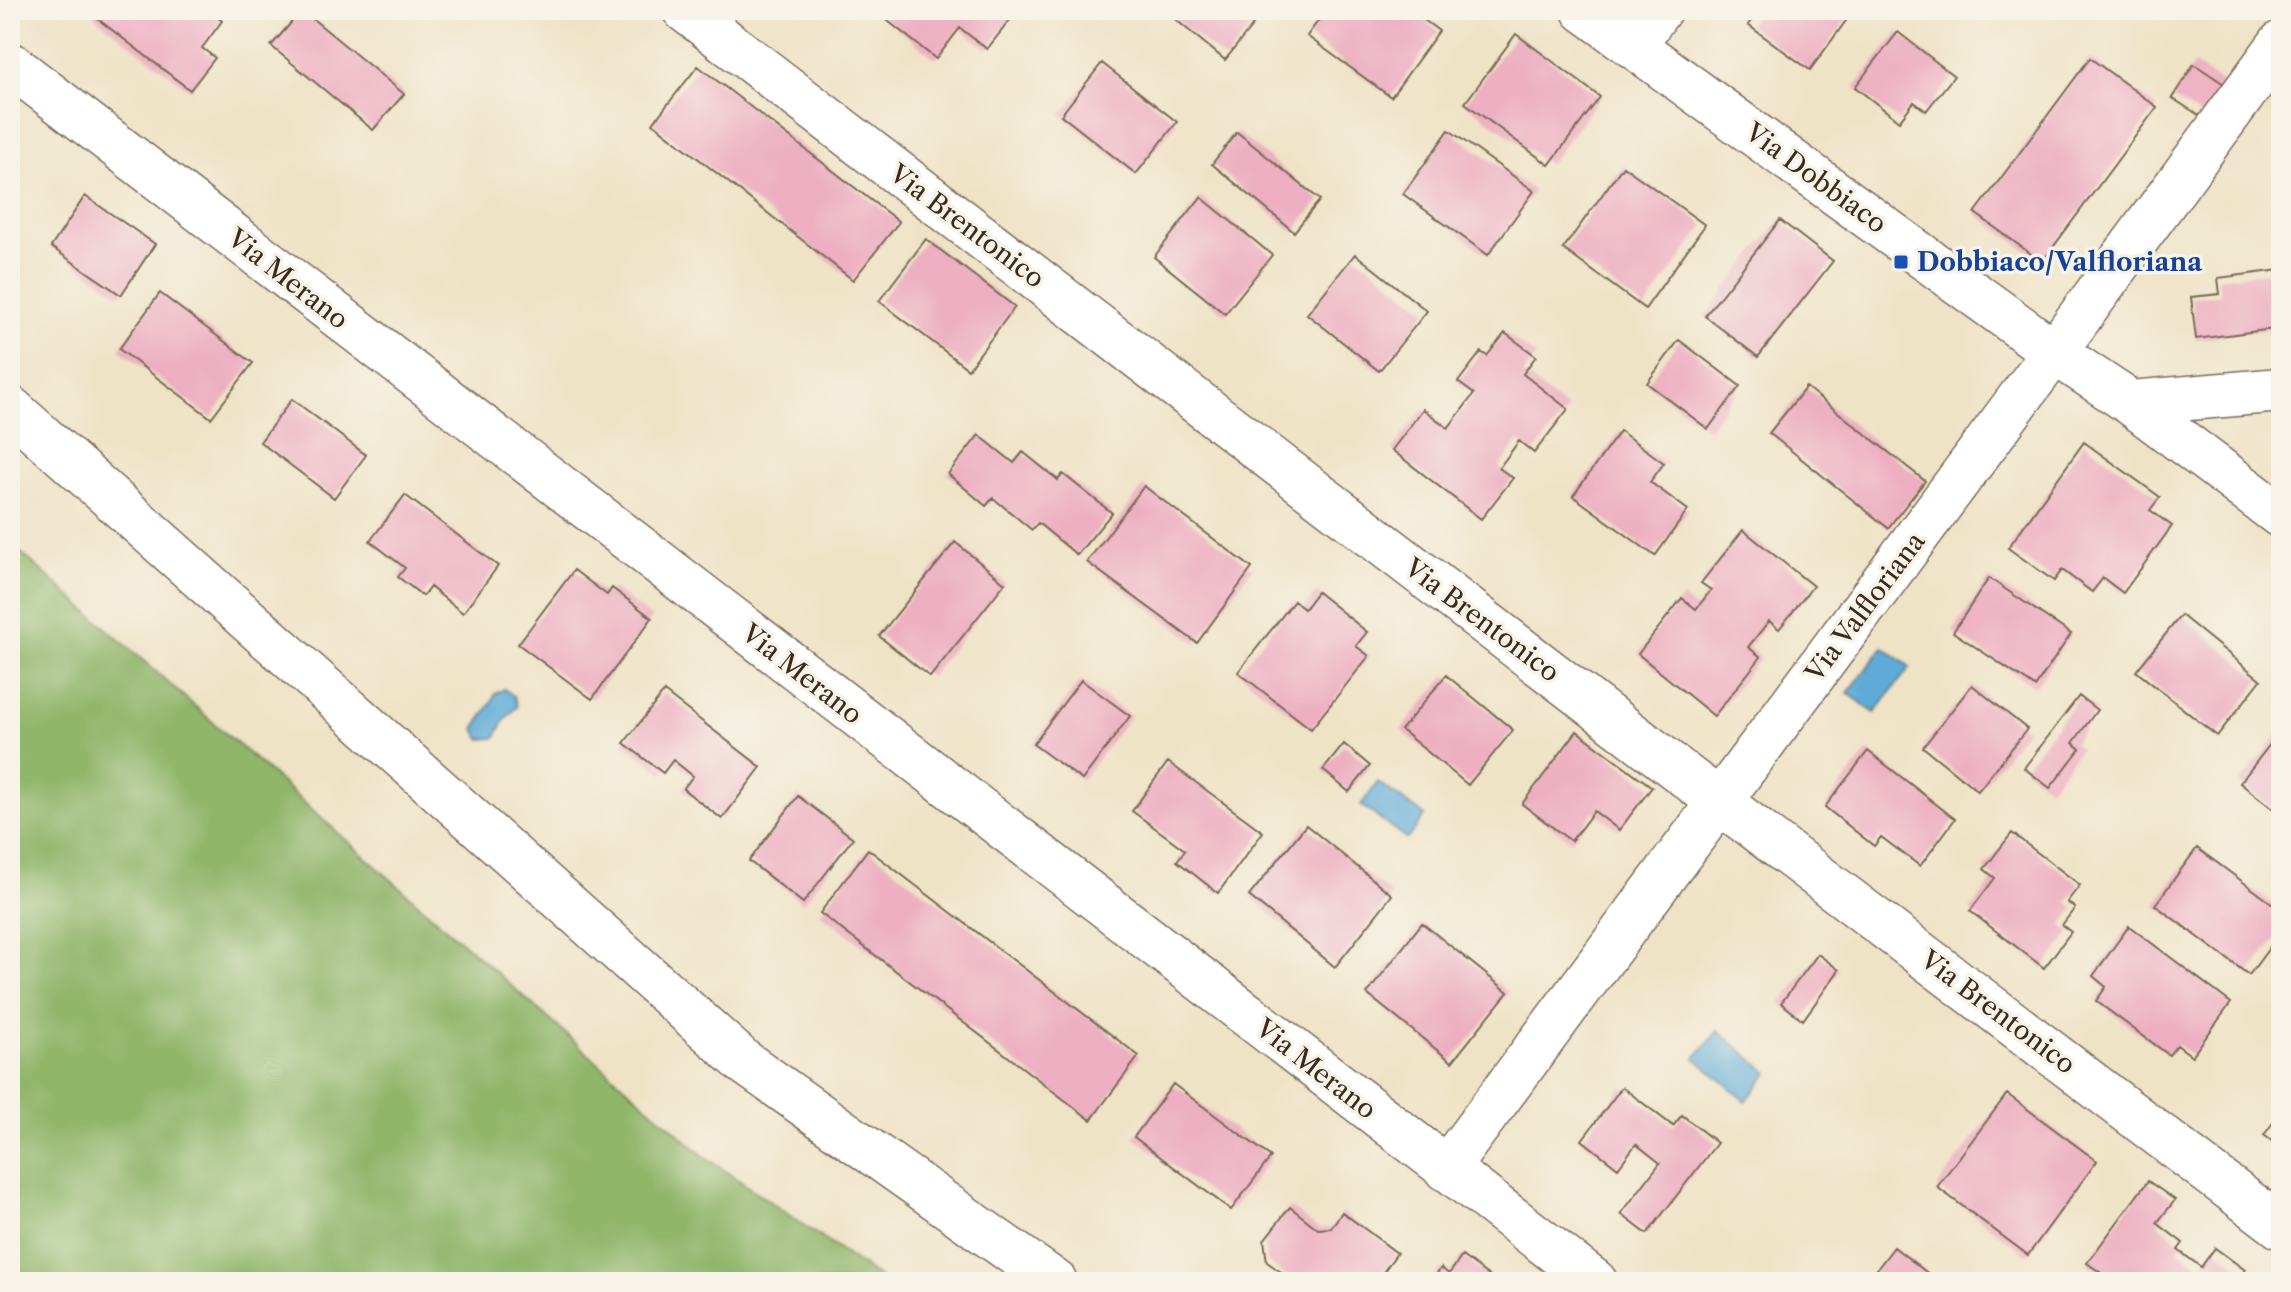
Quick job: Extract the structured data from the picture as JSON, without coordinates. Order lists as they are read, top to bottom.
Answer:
{
  "streets": {
    "street": [
      "Via Dobbiaco",
      "Via Brentonico",
      "Via Merano",
      "Via Valfloriana"
    ]
  },
  "crossings": [
    ["Via Dobbiaco", "Via Valfloriana"],
    ["Via Brentonico", "Via Valfloriana"],
    ["Via Merano", "Via Valfloriana"]
  ],
  "places": {
    "transit": ["Dobbiaco/Valfloriana"]
  }
}
